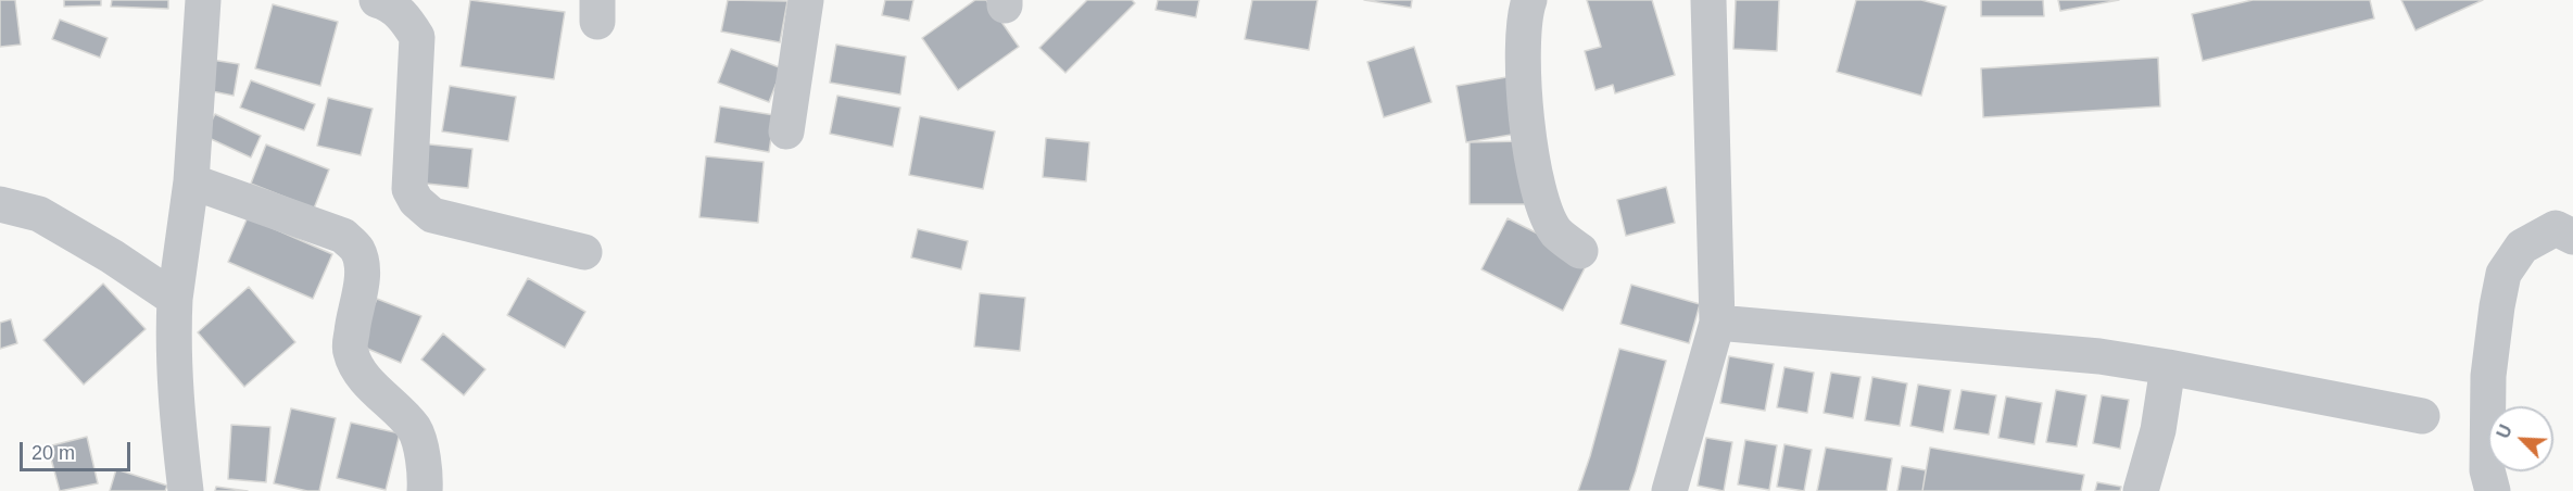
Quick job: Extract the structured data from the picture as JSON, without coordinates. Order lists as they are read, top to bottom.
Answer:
{
  "scale_bar": "20 m",
  "north": "top left"
}
